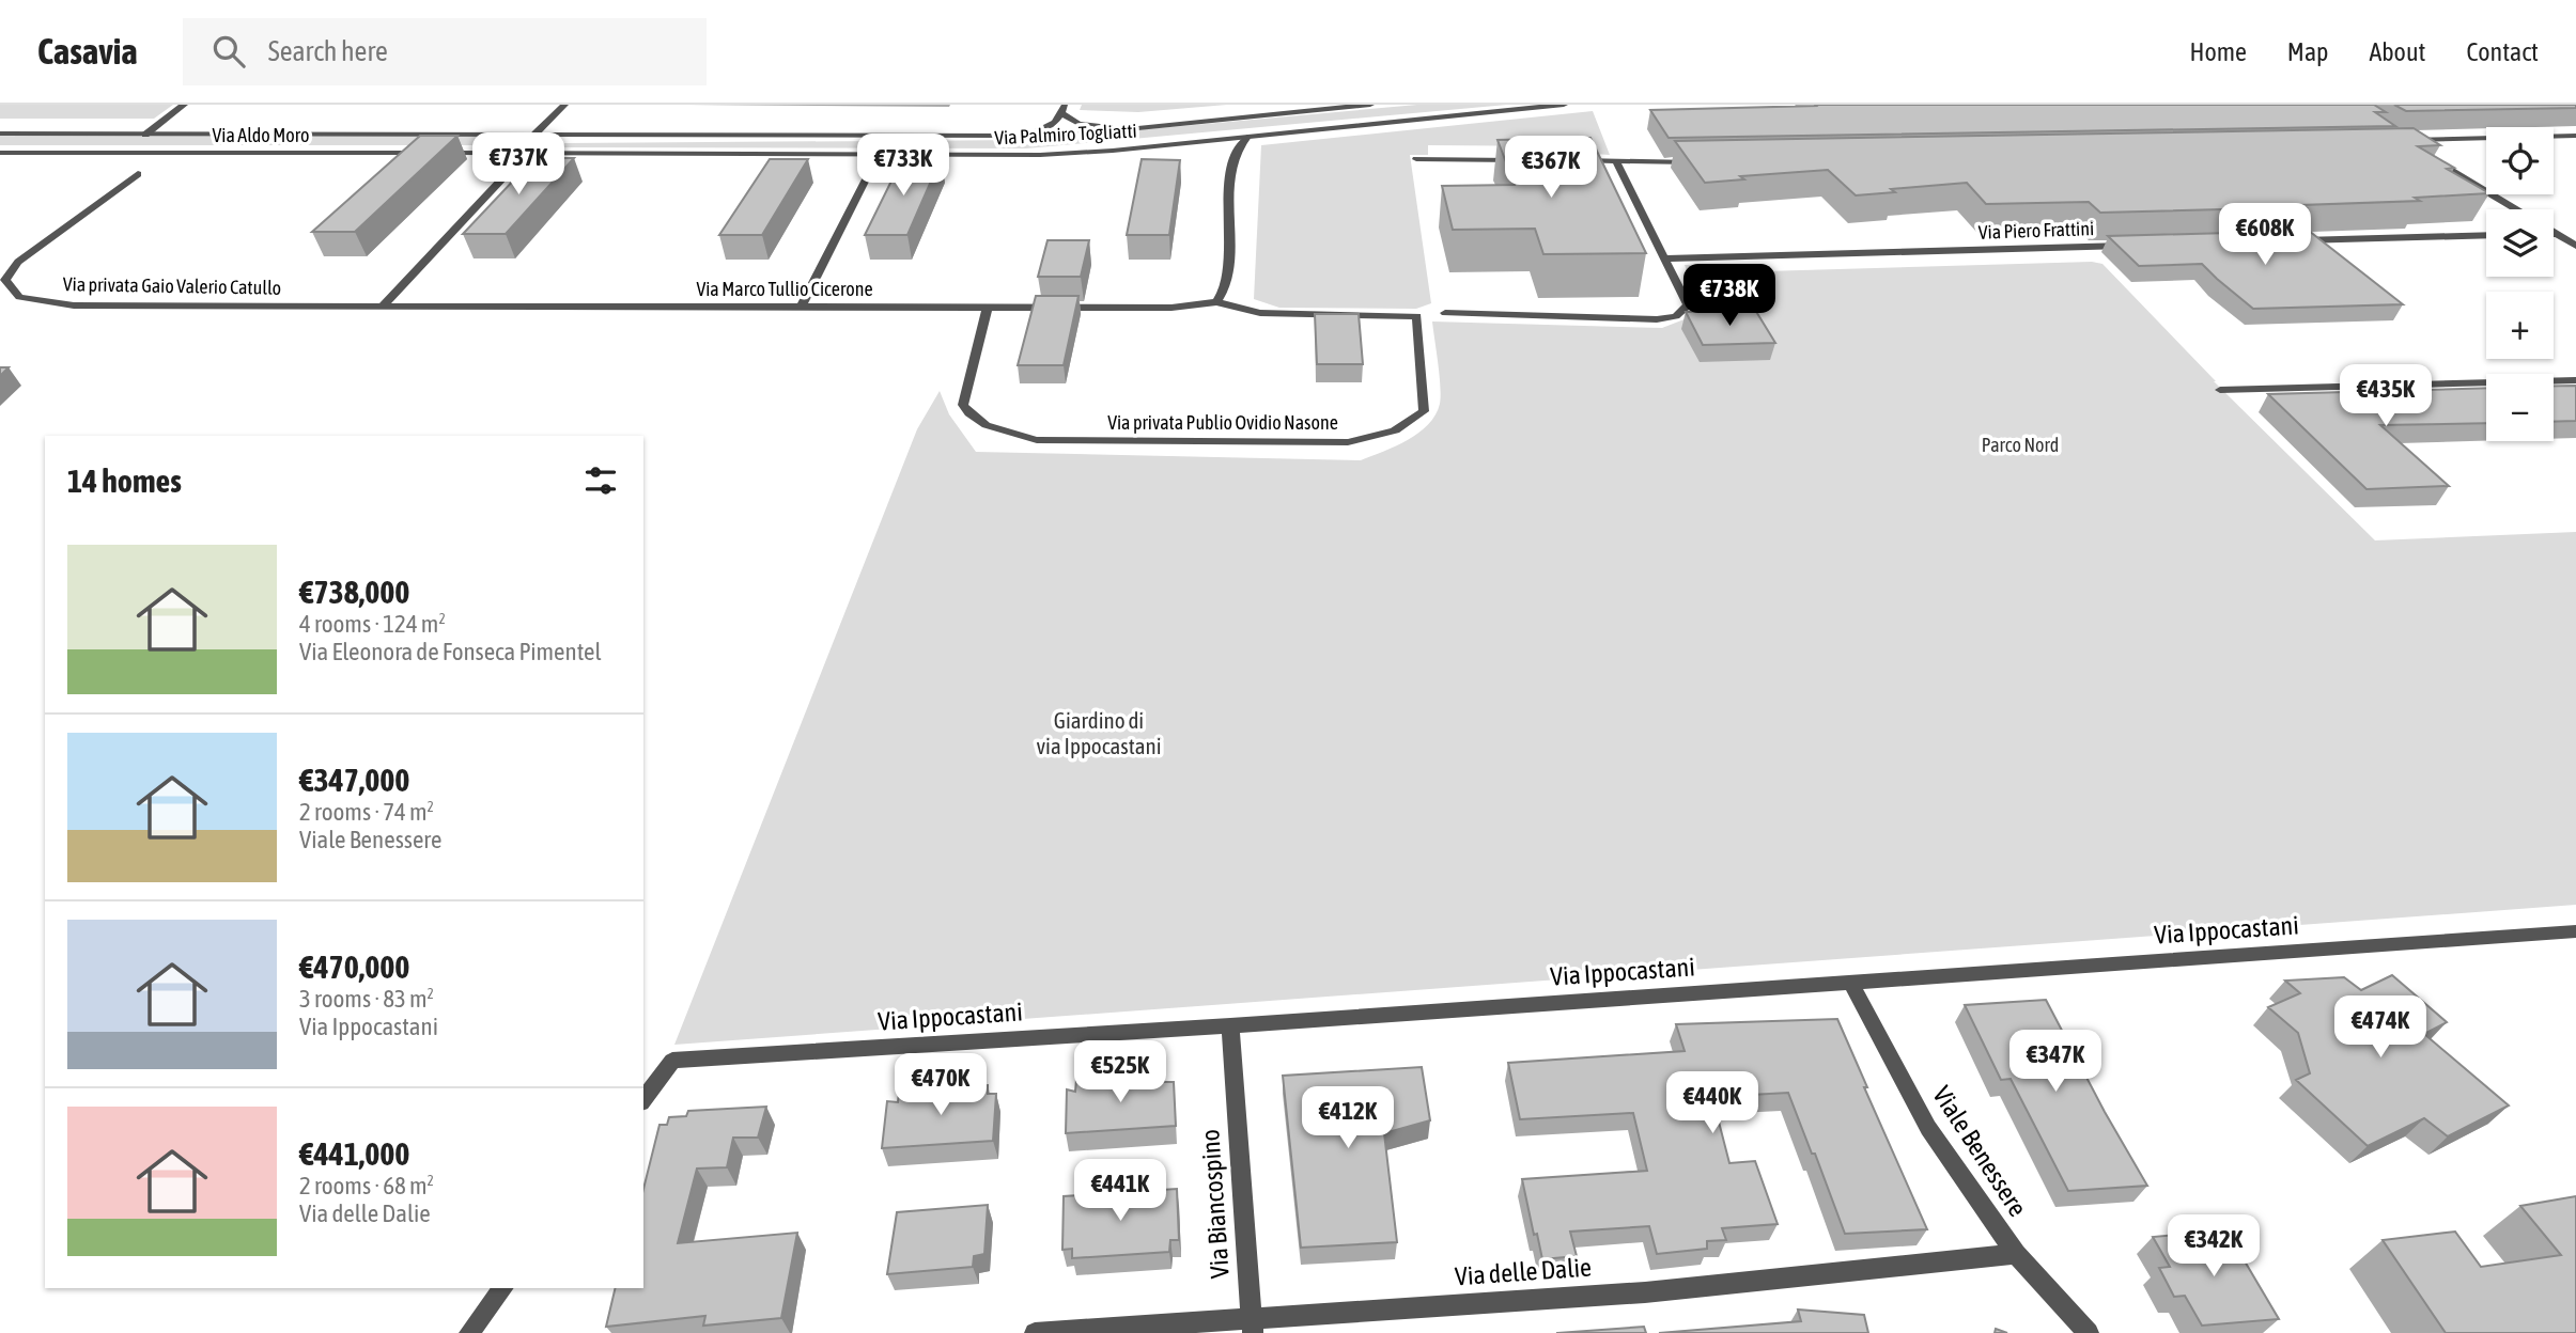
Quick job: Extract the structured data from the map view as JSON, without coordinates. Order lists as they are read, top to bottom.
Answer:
{
  "streets": {
    "street": [
      "Via Palmiro Togliatti",
      "Via Aldo Moro",
      "Via Piero Frattini",
      "Via privata Gaio Valerio Catullo",
      "Via Marco Tullio Cicerone",
      "Via privata Publio Ovidio Nasone",
      "Via Ippocastani",
      "Viale Benessere",
      "Via Biancospino",
      "Via delle Dalie"
    ]
  },
  "crossings": [
    ["Via Palmiro Togliatti", "Via Aldo Moro"],
    ["Via privata Gaio Valerio Catullo", "Via Marco Tullio Cicerone"],
    ["Via Marco Tullio Cicerone", "Via privata Publio Ovidio Nasone"],
    ["Via Ippocastani", "Viale Benessere"],
    ["Via Ippocastani", "Via Biancospino"],
    ["Viale Benessere", "Via delle Dalie"],
    ["Via Biancospino", "Via delle Dalie"]
  ],
  "parks": ["Parco Nord", "Giardino di via Ippocastani"],
  "page": {
    "header": "Casavia",
    "search": "Search here",
    "nav": [
      "Home",
      "Map",
      "About",
      "Contact"
    ],
    "map_buttons": ["+", "−"],
    "price": [
      "€737K",
      "€733K",
      "€367K",
      "€608K",
      "€738K",
      "€435K",
      "€474K",
      "€347K",
      "€525K",
      "€470K",
      "€440K",
      "€412K",
      "€441K",
      "€342K"
    ],
    "heading": "14 homes",
    "list": [
      {
        "name": "€738,000",
        "note": "4 rooms · 124 m² · Via Eleonora de Fonseca Pimentel"
      },
      {
        "name": "€347,000",
        "note": "2 rooms · 74 m² · Viale Benessere"
      },
      {
        "name": "€470,000",
        "note": "3 rooms · 83 m² · Via Ippocastani"
      },
      {
        "name": "€441,000",
        "note": "2 rooms · 68 m² · Via delle Dalie"
      }
    ]
  }
}
